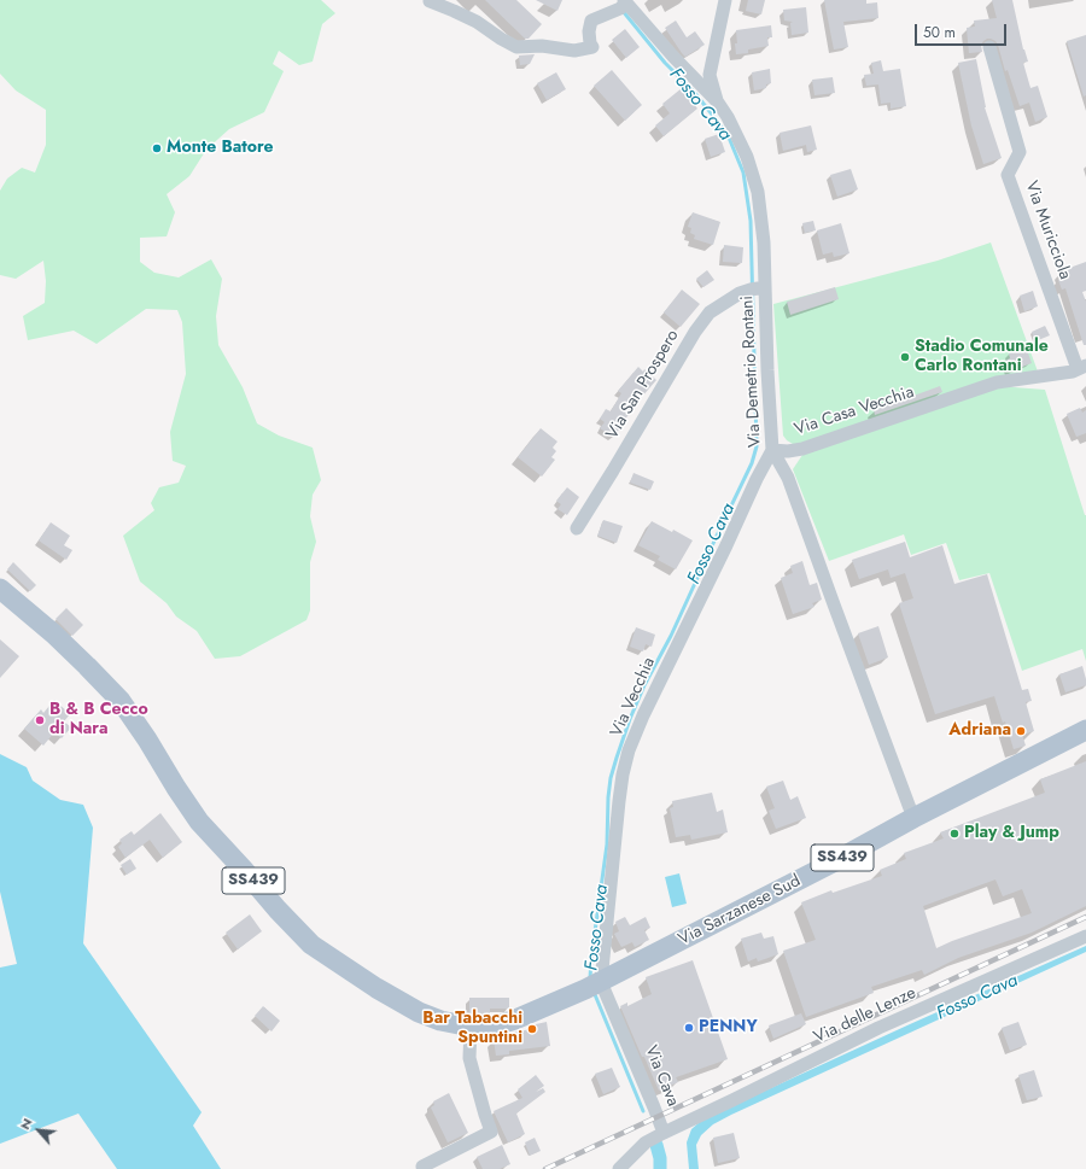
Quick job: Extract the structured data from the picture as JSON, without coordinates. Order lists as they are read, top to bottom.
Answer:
{
  "streets": {
    "main road": ["SS439", "Via Sarzanese Sud"],
    "street": [
      "Via Muricciola",
      "Via Demetrio Rontani",
      "Via San Prospero",
      "Via Casa Vecchia",
      "Via Vecchia",
      "Via delle Lenze",
      "Via Cava"
    ]
  },
  "crossings": [
    ["Via Muricciola", "Via Casa Vecchia"],
    ["Via Demetrio Rontani", "Via San Prospero"],
    ["Via Demetrio Rontani", "Via Casa Vecchia"],
    ["Via Demetrio Rontani", "Via Vecchia"],
    ["Via Demetrio Rontani", "Via Sarzanese Sud"],
    ["Via Casa Vecchia", "Via Vecchia"],
    ["Via Vecchia", "SS439"],
    ["Via Vecchia", "Via Sarzanese Sud"],
    ["Via Vecchia", "Via Cava"],
    ["SS439", "Via Sarzanese Sud"],
    ["SS439", "Via Cava"],
    ["Via Sarzanese Sud", "Via Cava"],
    ["Via delle Lenze", "Via Cava"]
  ],
  "water": ["Fosso Cava"],
  "places": [
    "Monte Batore",
    "Stadio Comunale Carlo Rontani",
    "B & B Cecco di Nara",
    "Adriana",
    "Play & Jump",
    "PENNY",
    "Bar Tabacchi Spuntini"
  ],
  "scale_bar": "50 m",
  "north": "top left"
}
